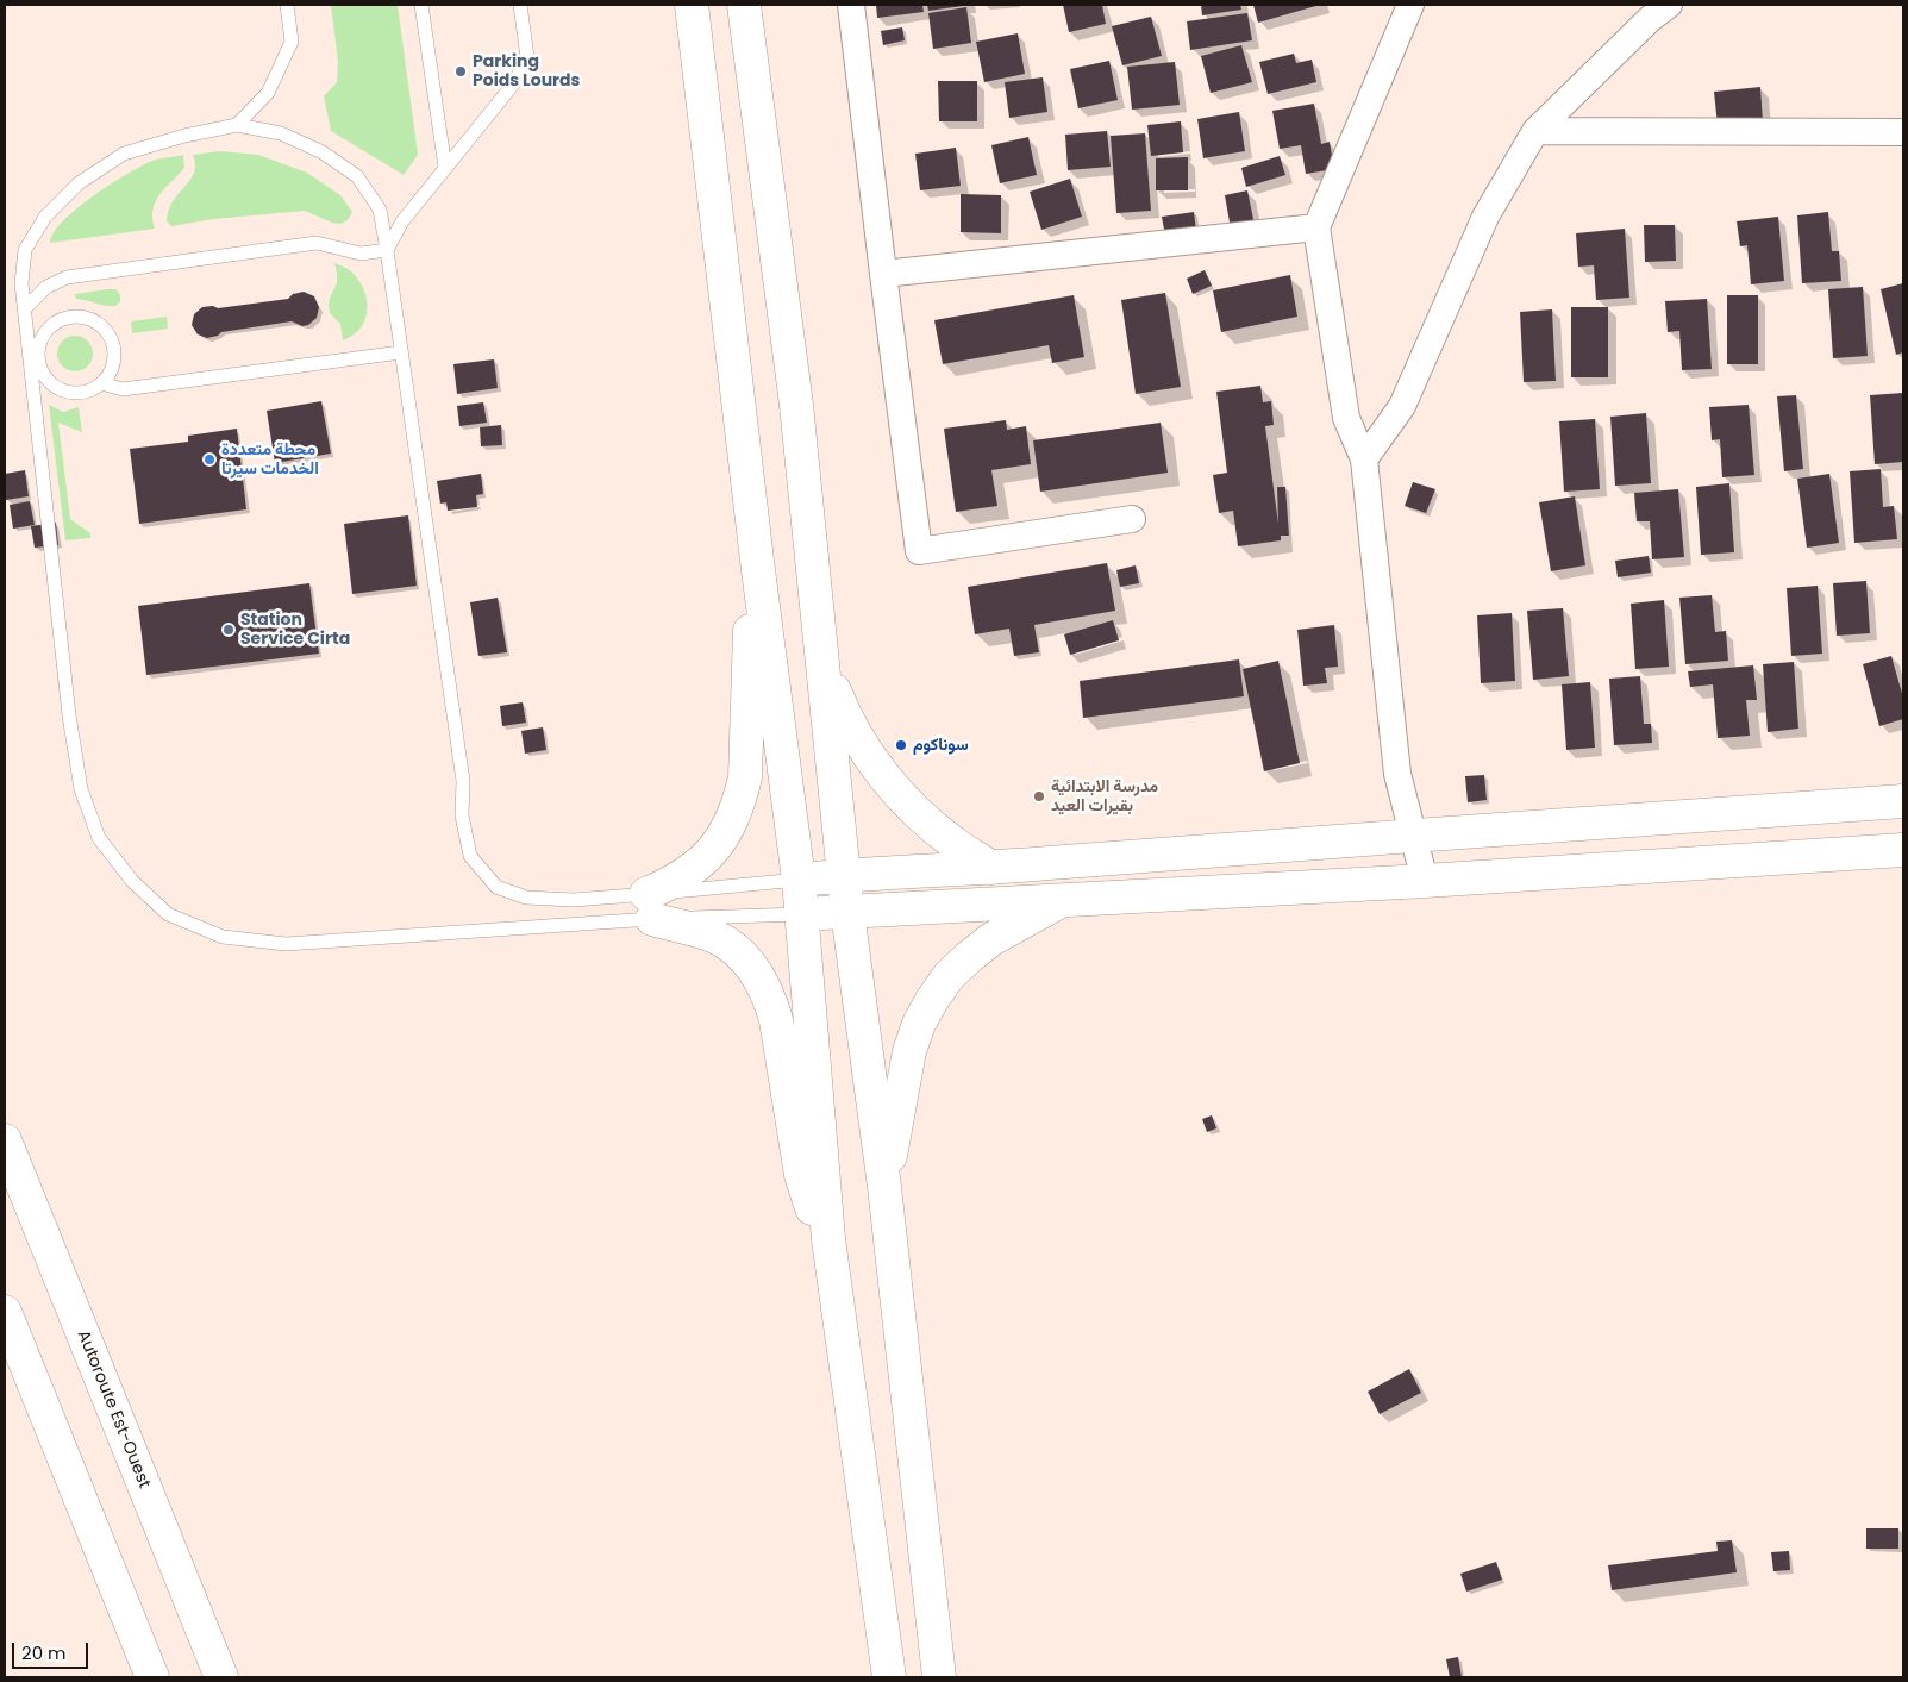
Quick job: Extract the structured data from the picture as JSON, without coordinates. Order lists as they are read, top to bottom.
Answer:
{
  "streets": {
    "main road": ["Autoroute Est-Ouest"]
  },
  "places": [
    "Parking Poids Lourds",
    "محطة متعددة الخدمات سيرتا",
    "Station Service Cirta",
    "سوناكوم",
    "مدرسة الابتدائية بقيرات العيد"
  ],
  "scale_bar": "20 m"
}
